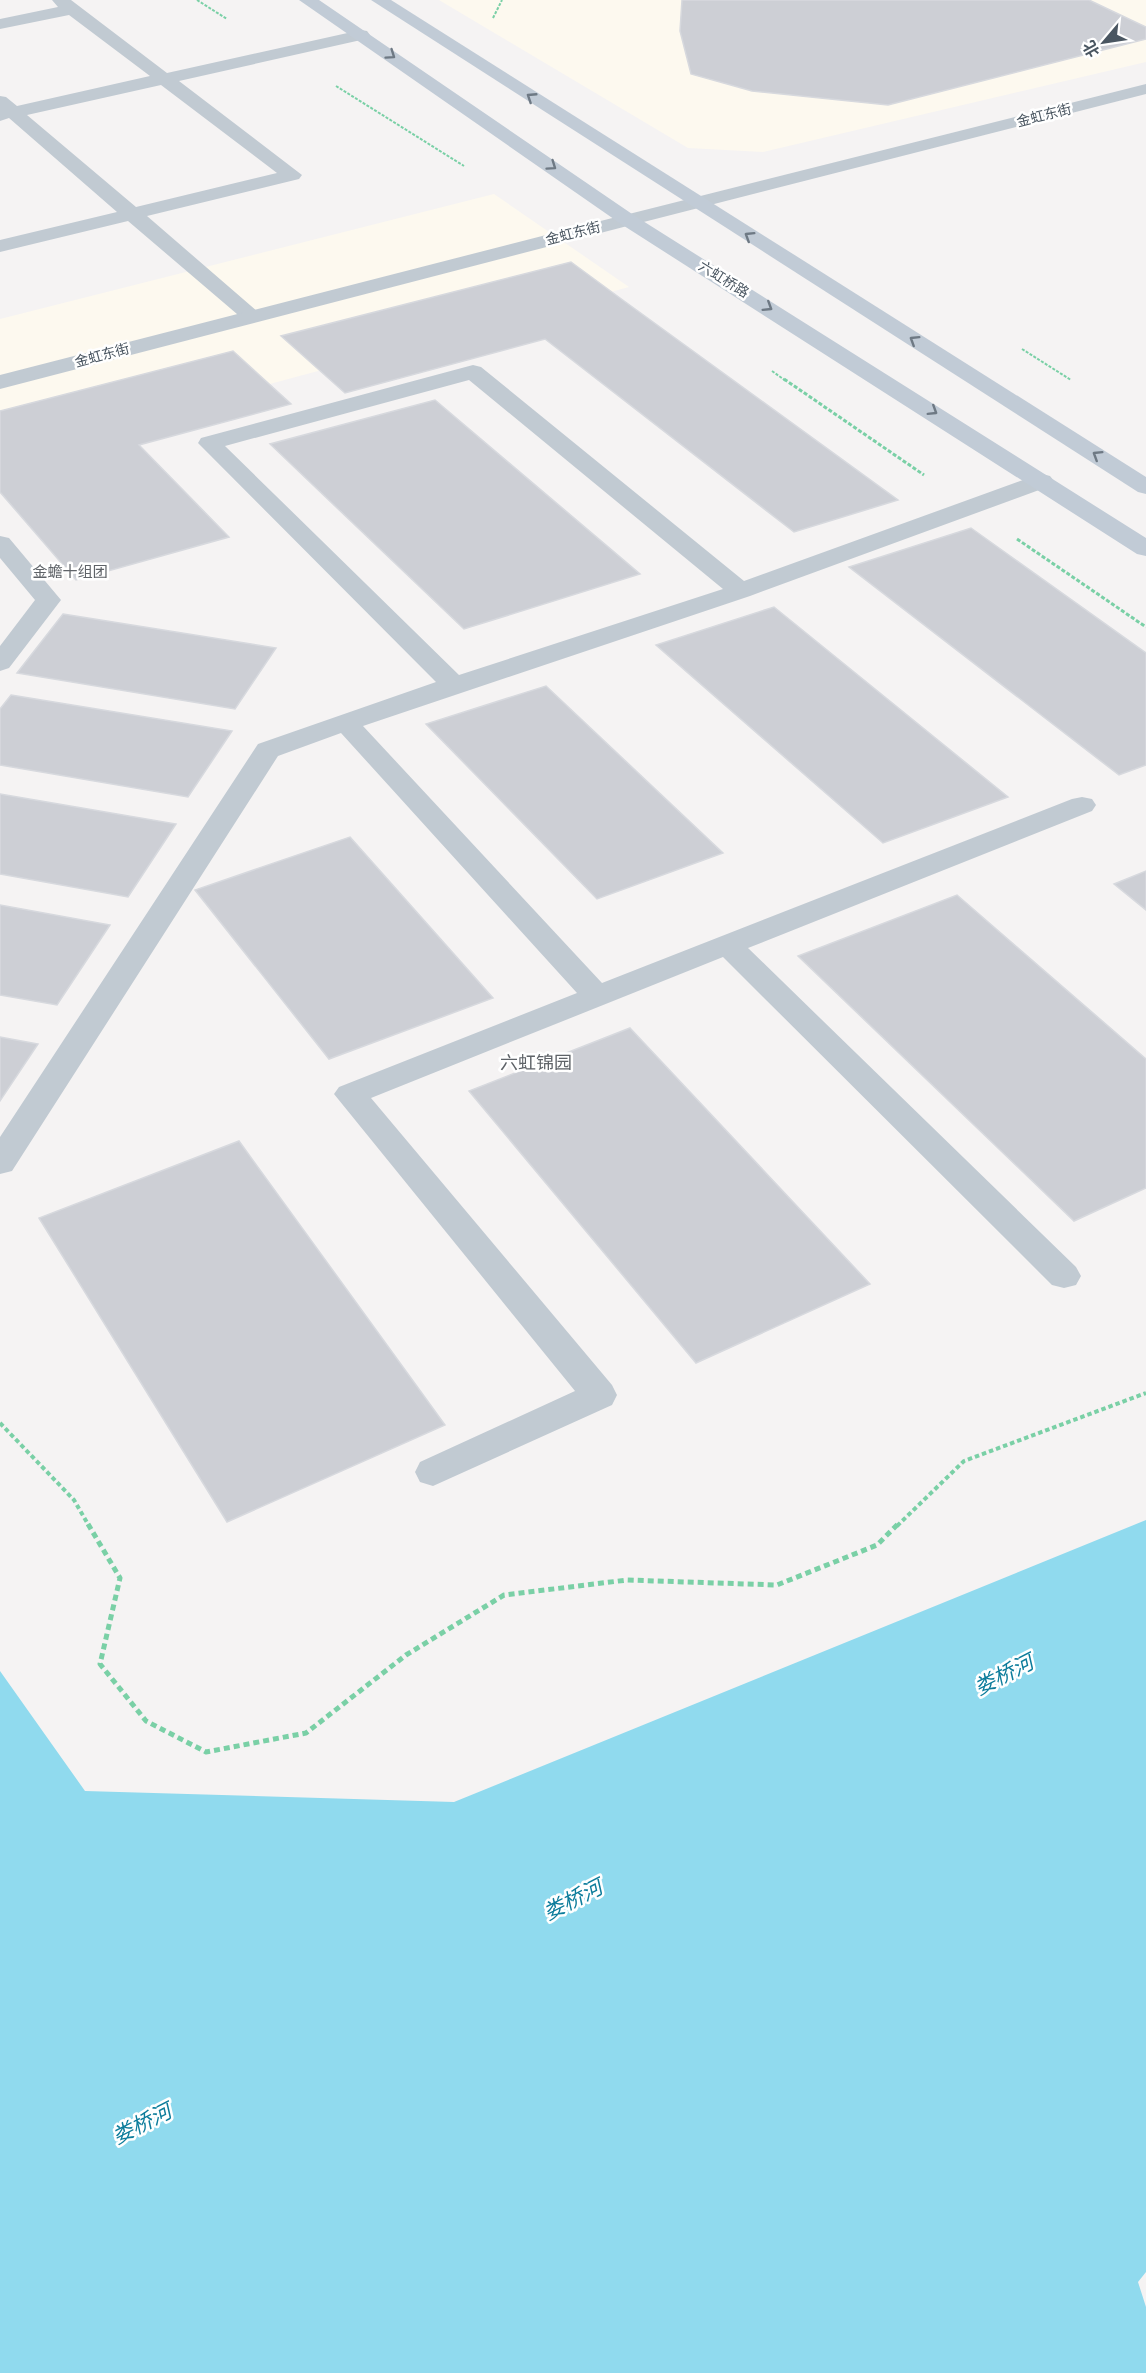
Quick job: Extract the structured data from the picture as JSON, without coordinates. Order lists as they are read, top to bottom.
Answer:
{
  "streets": {
    "main road": ["六虹桥路"],
    "street": ["金虹东街"]
  },
  "crossings": [
    ["金虹东街", "六虹桥路"]
  ],
  "districts": ["金蟾十组团", "六虹锦园"],
  "water": ["娄桥河"],
  "north": "bottom left"
}
